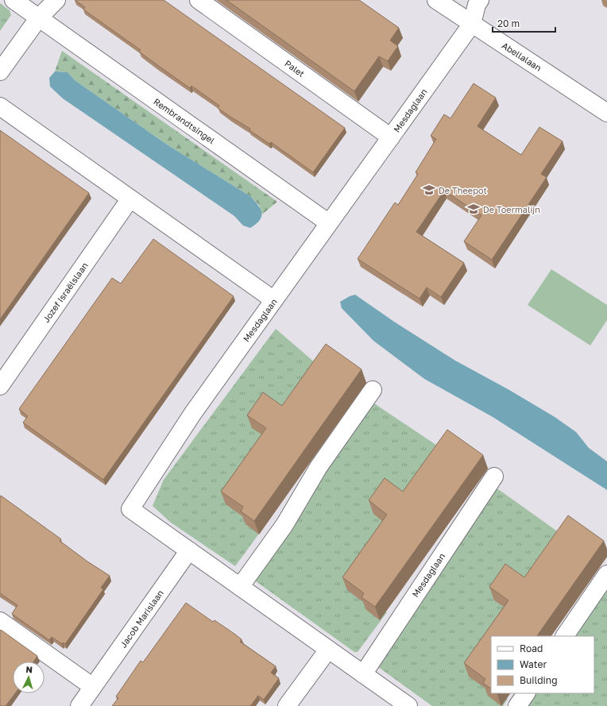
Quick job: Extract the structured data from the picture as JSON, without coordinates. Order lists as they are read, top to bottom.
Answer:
{
  "streets": {
    "street": [
      "Abellalaan",
      "Palet",
      "Mesdaglaan",
      "Rembrandtsingel",
      "Jozef Israëlslaan",
      "Jacob Marislaan"
    ]
  },
  "crossings": [
    ["Abellalaan", "Mesdaglaan"],
    ["Palet", "Mesdaglaan"],
    ["Mesdaglaan", "Rembrandtsingel"],
    ["Mesdaglaan", "Jacob Marislaan"]
  ],
  "places": {
    "school or university": ["De Theepot", "De Toermalijn"]
  },
  "legend": ["Road", "Water", "Building"],
  "scale_bar": "20 m",
  "north": "top"
}
